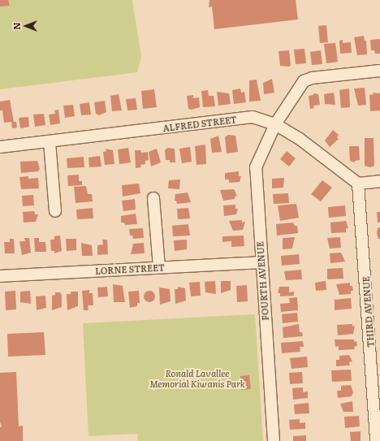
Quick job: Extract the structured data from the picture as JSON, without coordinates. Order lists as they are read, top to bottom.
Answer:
{
  "streets": {
    "street": [
      "ALFRED STREET",
      "LORNE STREET",
      "FOURTH AVENUE",
      "THIRD AVENUE"
    ]
  },
  "crossings": [
    ["ALFRED STREET", "FOURTH AVENUE"],
    ["ALFRED STREET", "THIRD AVENUE"],
    ["LORNE STREET", "FOURTH AVENUE"]
  ],
  "parks": ["Ronald Lavallee Memorial Kiwanis Park"],
  "north": "left"
}
